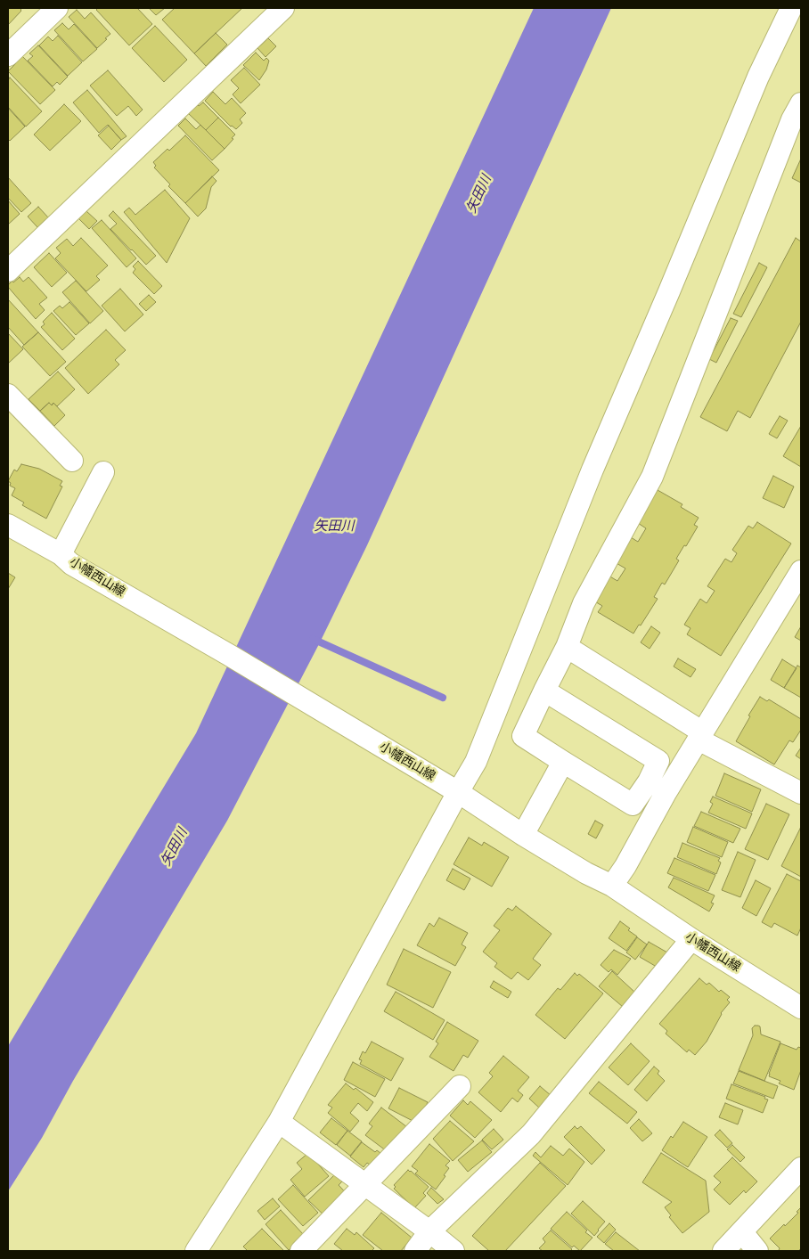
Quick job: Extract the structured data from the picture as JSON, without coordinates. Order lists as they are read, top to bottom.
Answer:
{
  "streets": {
    "street": ["小幡西山線"]
  },
  "water": ["矢田川"]
}
